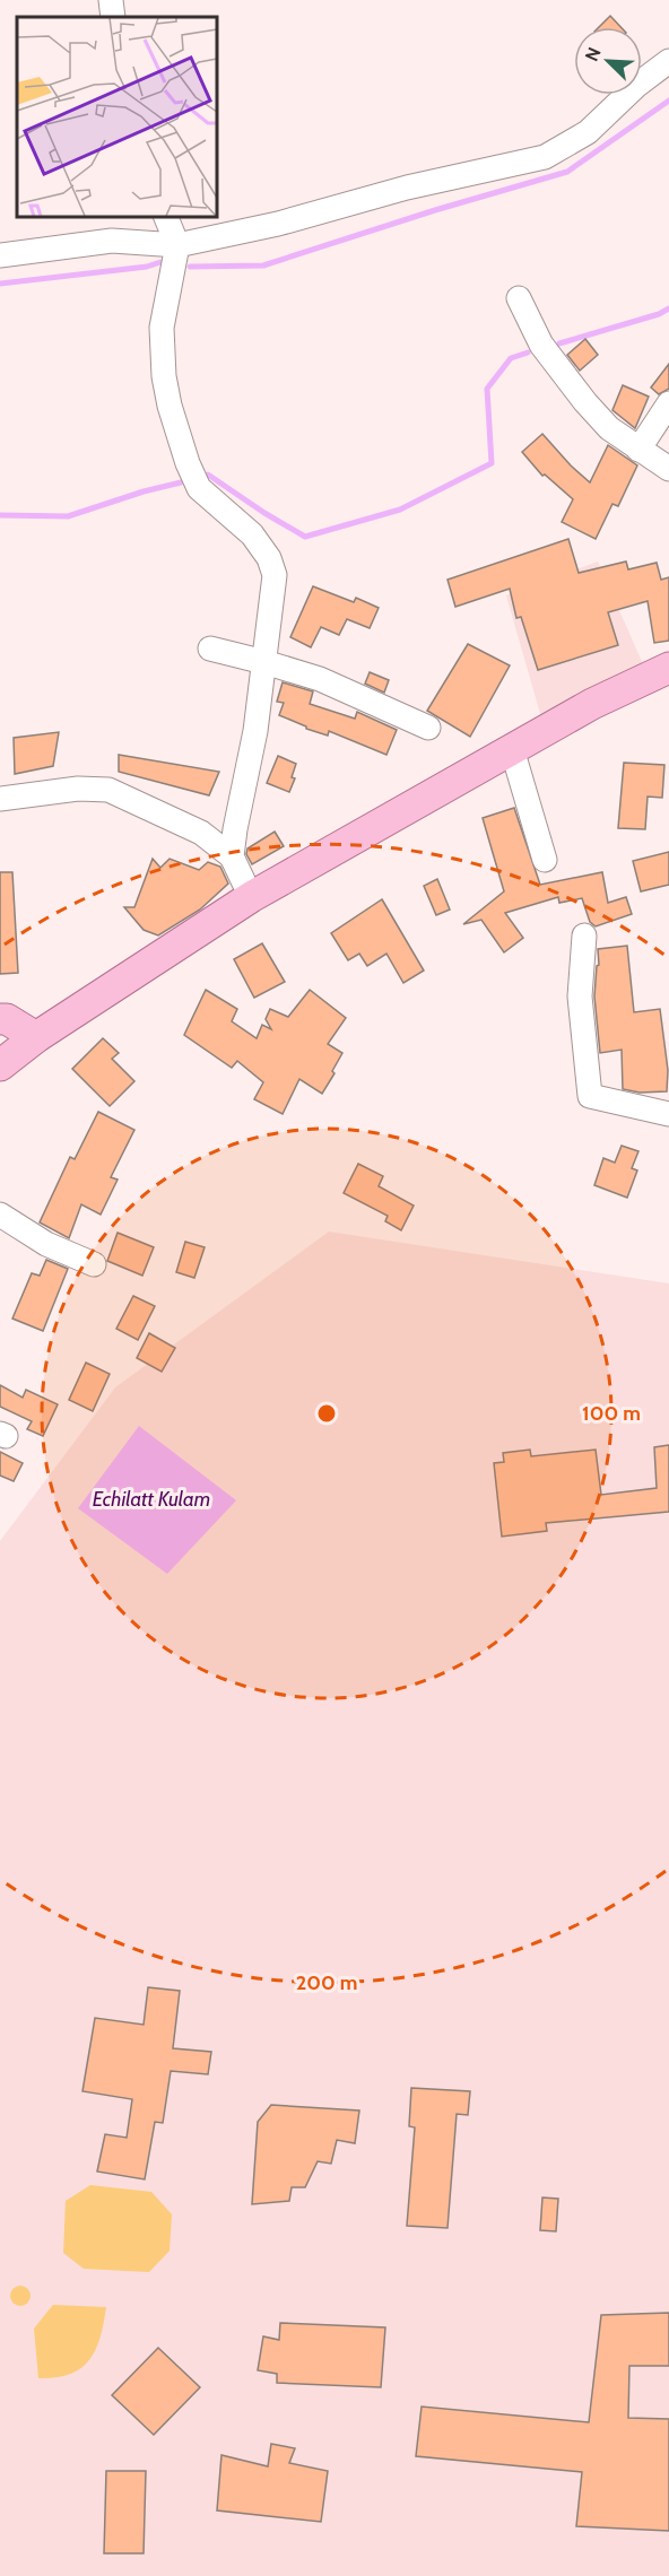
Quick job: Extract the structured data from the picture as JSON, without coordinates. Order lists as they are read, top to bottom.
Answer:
{
  "water": ["Echilatt Kulam"],
  "north": "top left",
  "rings": ["100 m", "200 m"]
}
